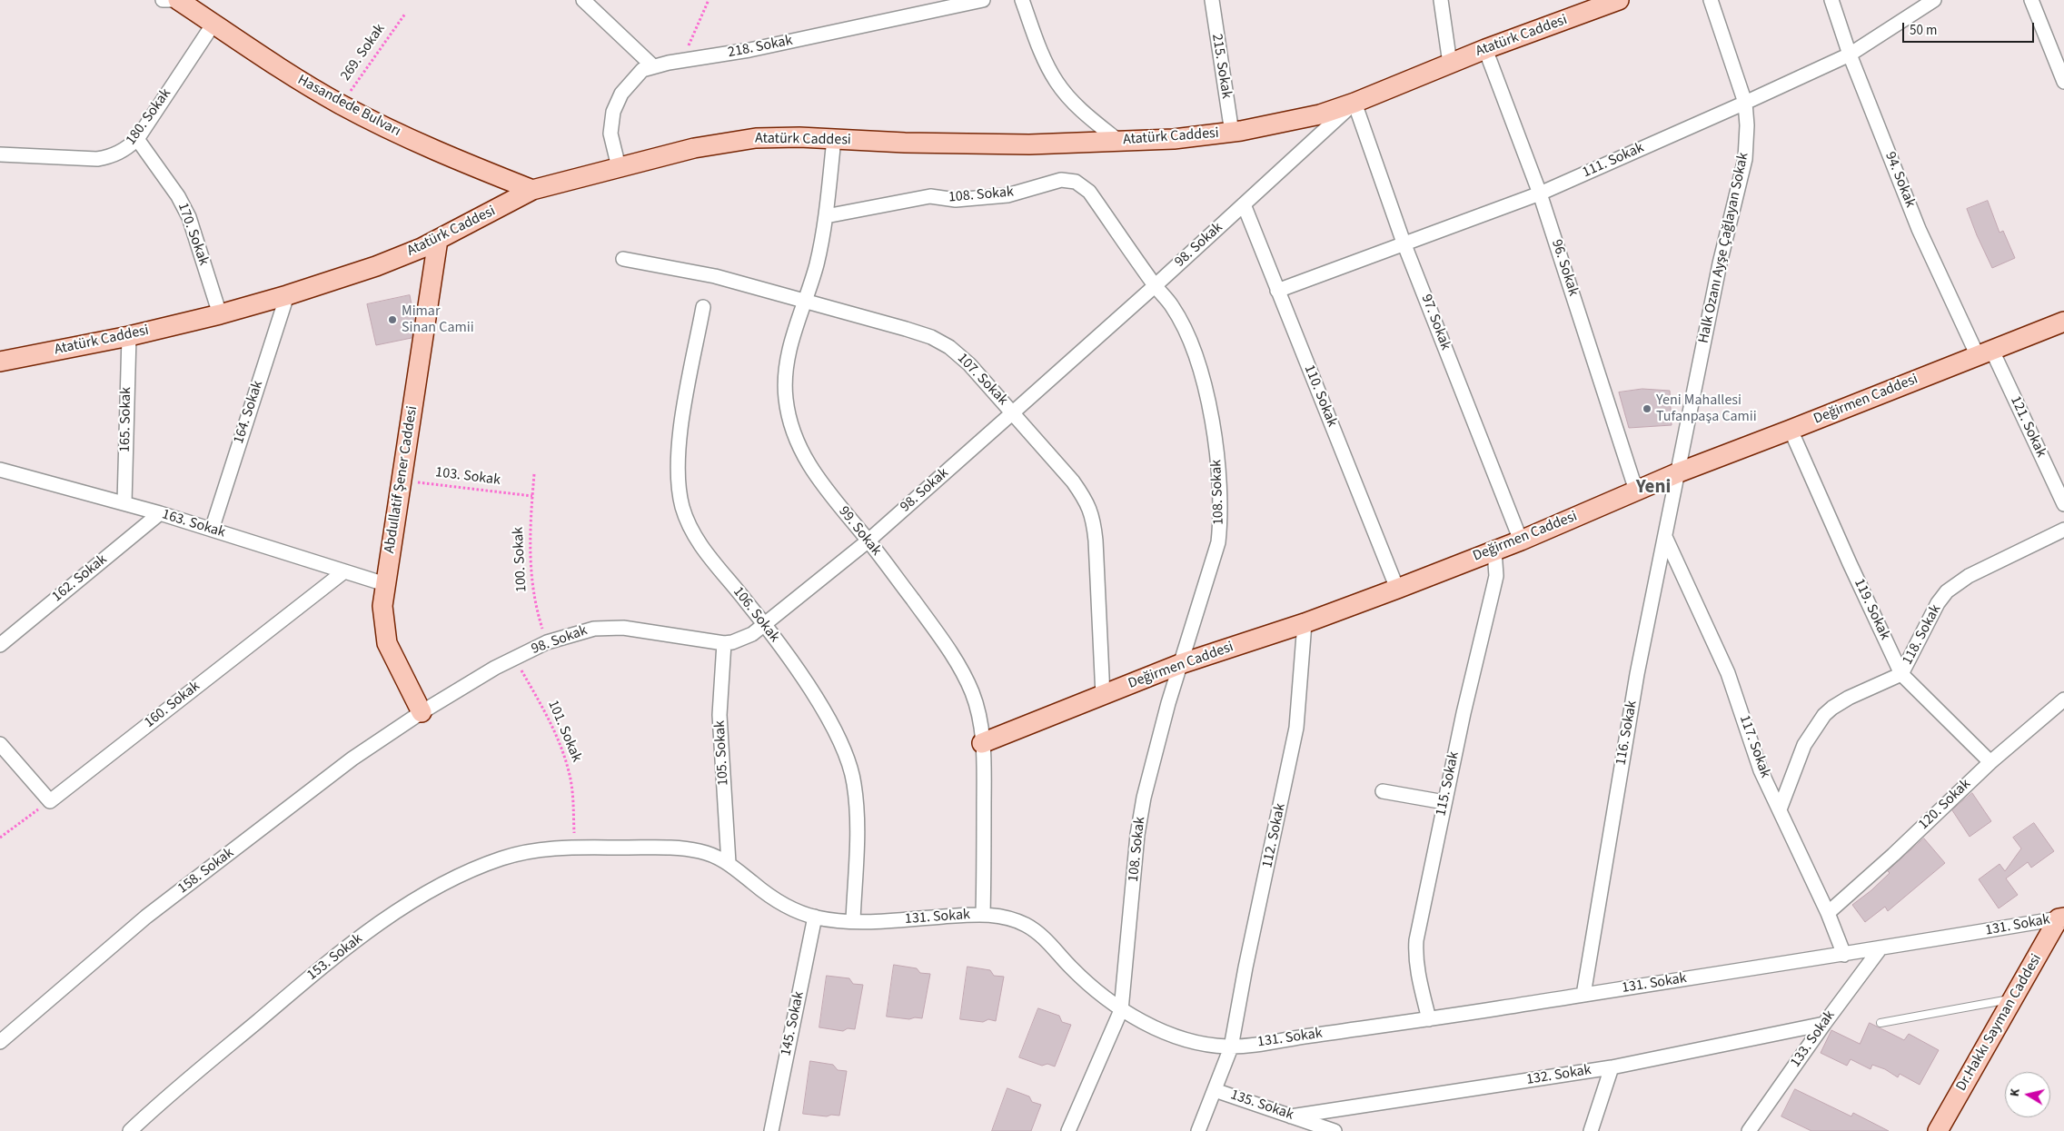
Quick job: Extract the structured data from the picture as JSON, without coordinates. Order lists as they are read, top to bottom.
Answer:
{
  "streets": {
    "street": [
      "Atatürk Caddesi",
      "218. Sokak",
      "215. Sokak",
      "Hasandede Bulvarı",
      "180. Sokak",
      "111. Sokak",
      "94. Sokak",
      "108. Sokak",
      "170. Sokak",
      "98. Sokak",
      "Halk Ozanı Ayşe Çağlayan Sokak",
      "96. Sokak",
      "97. Sokak",
      "107. Sokak",
      "110. Sokak",
      "Değirmen Caddesi",
      "164. Sokak",
      "165. Sokak",
      "121. Sokak",
      "Abdullatif Şener Caddesi",
      "163. Sokak",
      "99. Sokak",
      "162. Sokak",
      "119. Sokak",
      "106. Sokak",
      "118. Sokak",
      "160. Sokak",
      "116. Sokak",
      "117. Sokak",
      "105. Sokak",
      "115. Sokak",
      "120. Sokak",
      "112. Sokak",
      "158. Sokak",
      "131. Sokak",
      "153. Sokak",
      "Dr.Hakkı Sayman Caddesi",
      "145. Sokak",
      "133. Sokak",
      "132. Sokak",
      "135. Sokak"
    ],
    "path": [
      "269. Sokak",
      "103. Sokak",
      "100. Sokak",
      "101. Sokak"
    ]
  },
  "crossings": [
    ["Atatürk Caddesi", "218. Sokak"],
    ["Atatürk Caddesi", "215. Sokak"],
    ["Atatürk Caddesi", "Hasandede Bulvarı"],
    ["Atatürk Caddesi", "170. Sokak"],
    ["Atatürk Caddesi", "98. Sokak"],
    ["Atatürk Caddesi", "96. Sokak"],
    ["Atatürk Caddesi", "97. Sokak"],
    ["Atatürk Caddesi", "164. Sokak"],
    ["Atatürk Caddesi", "165. Sokak"],
    ["Atatürk Caddesi", "Abdullatif Şener Caddesi"],
    ["Atatürk Caddesi", "99. Sokak"],
    ["269. Sokak", "Hasandede Bulvarı"],
    ["Hasandede Bulvarı", "180. Sokak"],
    ["180. Sokak", "170. Sokak"],
    ["111. Sokak", "94. Sokak"],
    ["111. Sokak", "Halk Ozanı Ayşe Çağlayan Sokak"],
    ["111. Sokak", "96. Sokak"],
    ["111. Sokak", "97. Sokak"],
    ["111. Sokak", "110. Sokak"],
    ["94. Sokak", "Değirmen Caddesi"],
    ["94. Sokak", "121. Sokak"],
    ["108. Sokak", "98. Sokak"],
    ["108. Sokak", "Değirmen Caddesi"],
    ["108. Sokak", "99. Sokak"],
    ["108. Sokak", "131. Sokak"],
    ["98. Sokak", "97. Sokak"],
    ["98. Sokak", "107. Sokak"],
    ["98. Sokak", "110. Sokak"],
    ["98. Sokak", "Abdullatif Şener Caddesi"],
    ["98. Sokak", "99. Sokak"],
    ["98. Sokak", "100. Sokak"],
    ["98. Sokak", "106. Sokak"],
    ["98. Sokak", "101. Sokak"],
    ["98. Sokak", "105. Sokak"],
    ["98. Sokak", "158. Sokak"],
    ["Halk Ozanı Ayşe Çağlayan Sokak", "Değirmen Caddesi"],
    ["Halk Ozanı Ayşe Çağlayan Sokak", "116. Sokak"],
    ["96. Sokak", "Değirmen Caddesi"],
    ["97. Sokak", "Değirmen Caddesi"],
    ["107. Sokak", "Değirmen Caddesi"],
    ["107. Sokak", "99. Sokak"],
    ["110. Sokak", "Değirmen Caddesi"],
    ["Değirmen Caddesi", "121. Sokak"],
    ["Değirmen Caddesi", "99. Sokak"],
    ["Değirmen Caddesi", "119. Sokak"],
    ["Değirmen Caddesi", "116. Sokak"],
    ["Değirmen Caddesi", "115. Sokak"],
    ["Değirmen Caddesi", "112. Sokak"],
    ["164. Sokak", "163. Sokak"],
    ["165. Sokak", "163. Sokak"],
    ["103. Sokak", "Abdullatif Şener Caddesi"],
    ["103. Sokak", "100. Sokak"],
    ["Abdullatif Şener Caddesi", "163. Sokak"],
    ["Abdullatif Şener Caddesi", "158. Sokak"],
    ["163. Sokak", "162. Sokak"],
    ["163. Sokak", "160. Sokak"],
    ["99. Sokak", "131. Sokak"],
    ["119. Sokak", "118. Sokak"],
    ["119. Sokak", "120. Sokak"],
    ["106. Sokak", "131. Sokak"],
    ["118. Sokak", "117. Sokak"],
    ["101. Sokak", "131. Sokak"],
    ["101. Sokak", "153. Sokak"],
    ["116. Sokak", "117. Sokak"],
    ["116. Sokak", "131. Sokak"],
    ["117. Sokak", "120. Sokak"],
    ["117. Sokak", "131. Sokak"],
    ["105. Sokak", "131. Sokak"],
    ["115. Sokak", "131. Sokak"],
    ["112. Sokak", "131. Sokak"],
    ["112. Sokak", "135. Sokak"],
    ["131. Sokak", "153. Sokak"],
    ["131. Sokak", "Dr.Hakkı Sayman Caddesi"],
    ["131. Sokak", "145. Sokak"],
    ["131. Sokak", "133. Sokak"],
    ["133. Sokak", "132. Sokak"],
    ["132. Sokak", "135. Sokak"]
  ],
  "districts": ["Yeni"],
  "places": ["Mimar Sinan Camii", "Yeni Mahallesi Tufanpaşa Camii"],
  "scale_bar": "50 m",
  "north": "left"
}
